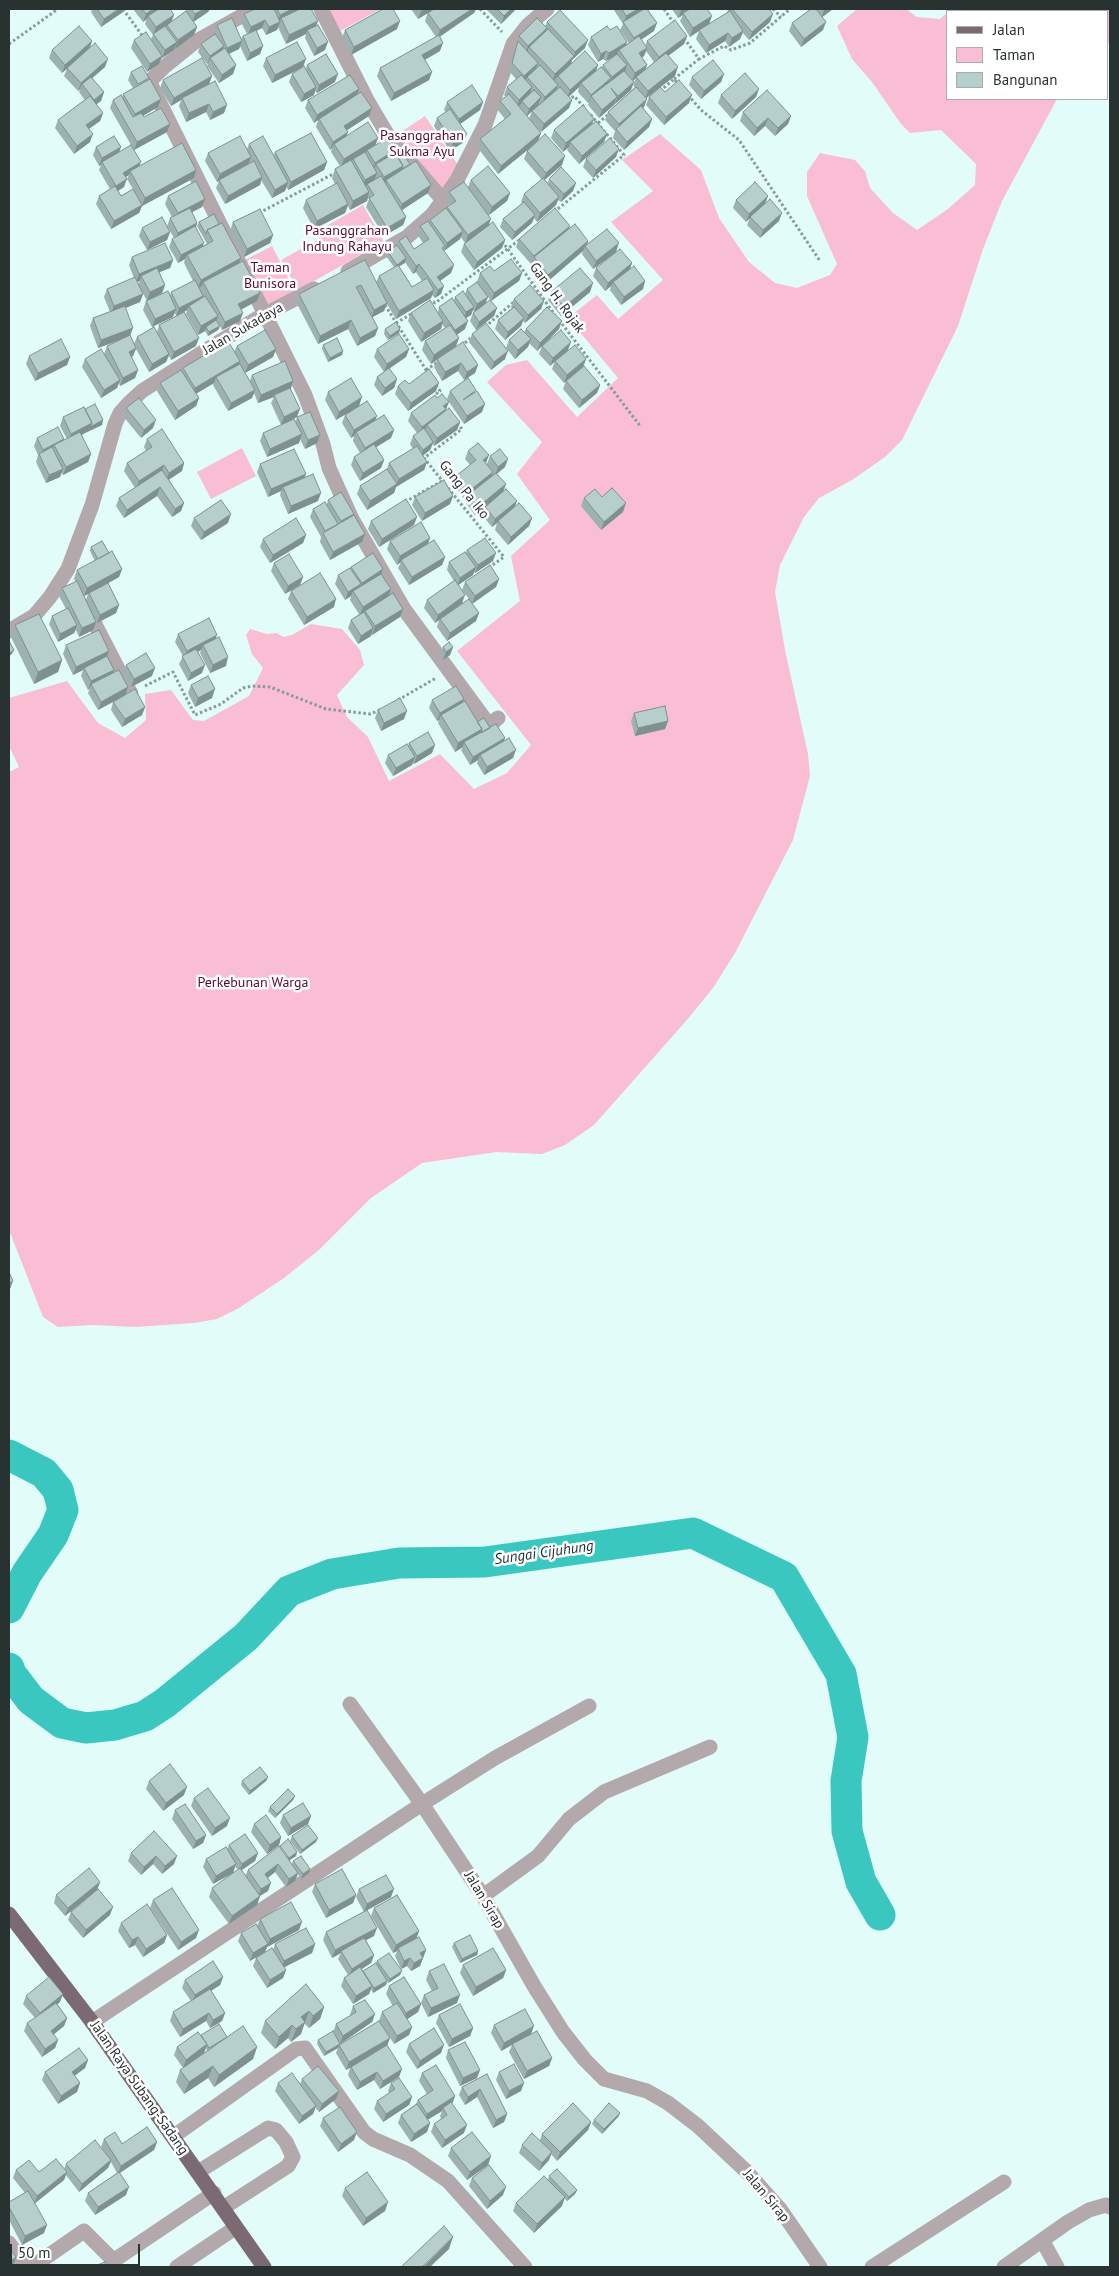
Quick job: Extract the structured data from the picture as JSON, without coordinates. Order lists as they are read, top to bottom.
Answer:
{
  "streets": {
    "main road": ["Jalan Raya Subang-Sadang"],
    "street": ["Jalan Sukadaya", "Jalan Sirap"],
    "path": ["Gang H. Rojak", "Gang Pa Iko"]
  },
  "water": ["Sungai Cijuhung"],
  "parks": [
    "Pasanggrahan Sukma Ayu",
    "Pasanggrahan Indung Rahayu",
    "Taman Bunisora",
    "Perkebunan Warga"
  ],
  "legend": ["Jalan", "Taman", "Bangunan"],
  "scale_bar": "50 m"
}
